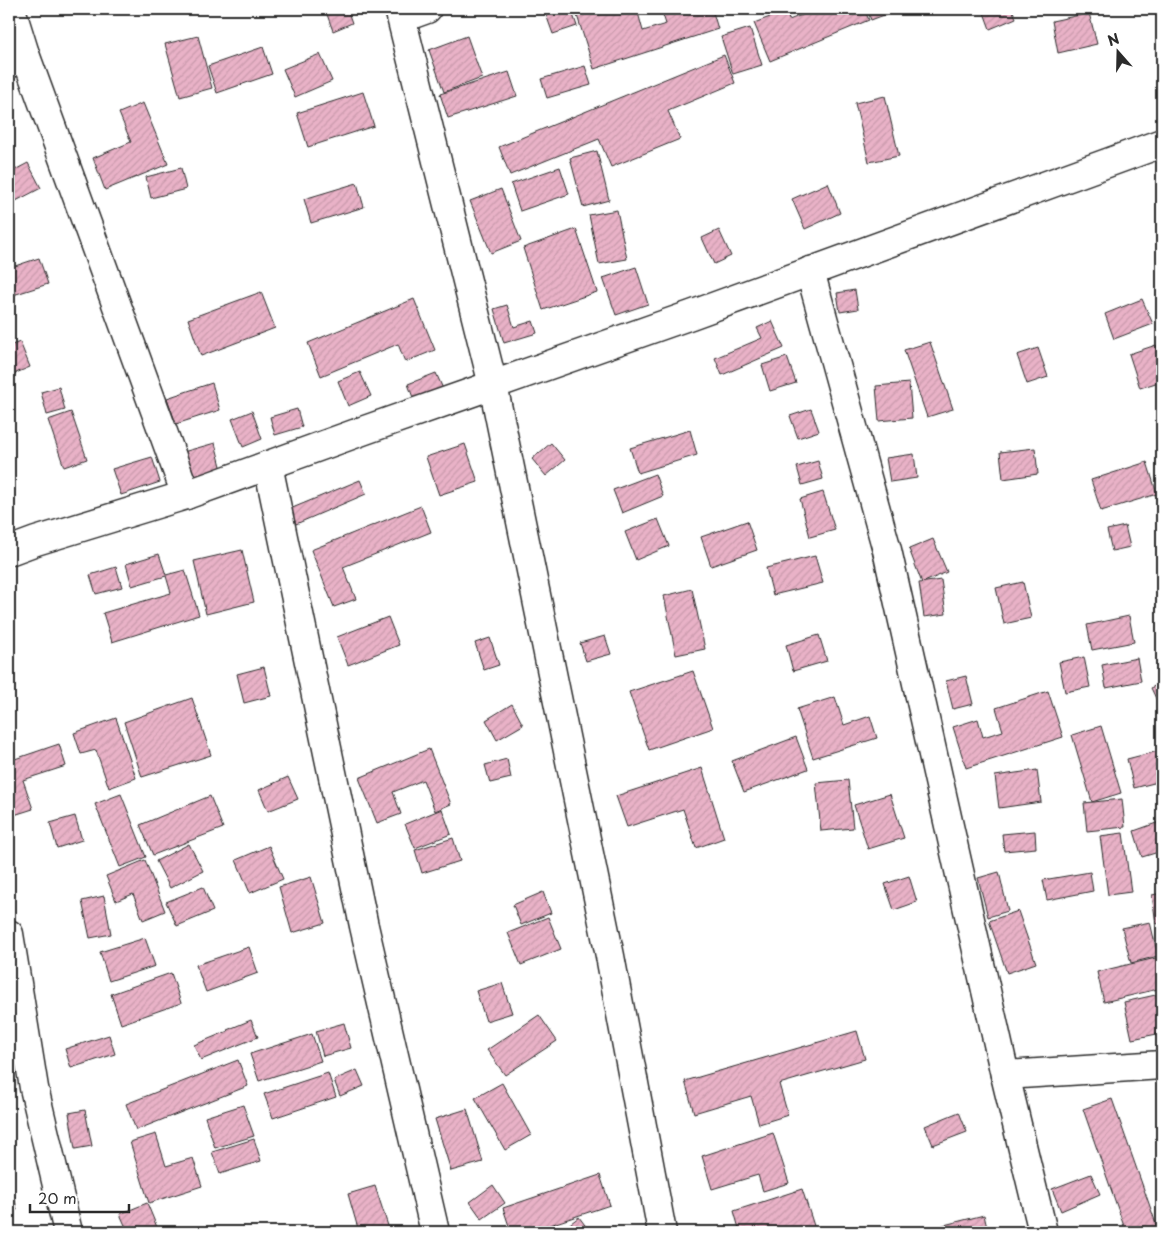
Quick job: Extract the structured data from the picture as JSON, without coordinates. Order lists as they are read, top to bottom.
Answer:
{
  "scale_bar": "20 m",
  "north": "top"
}
